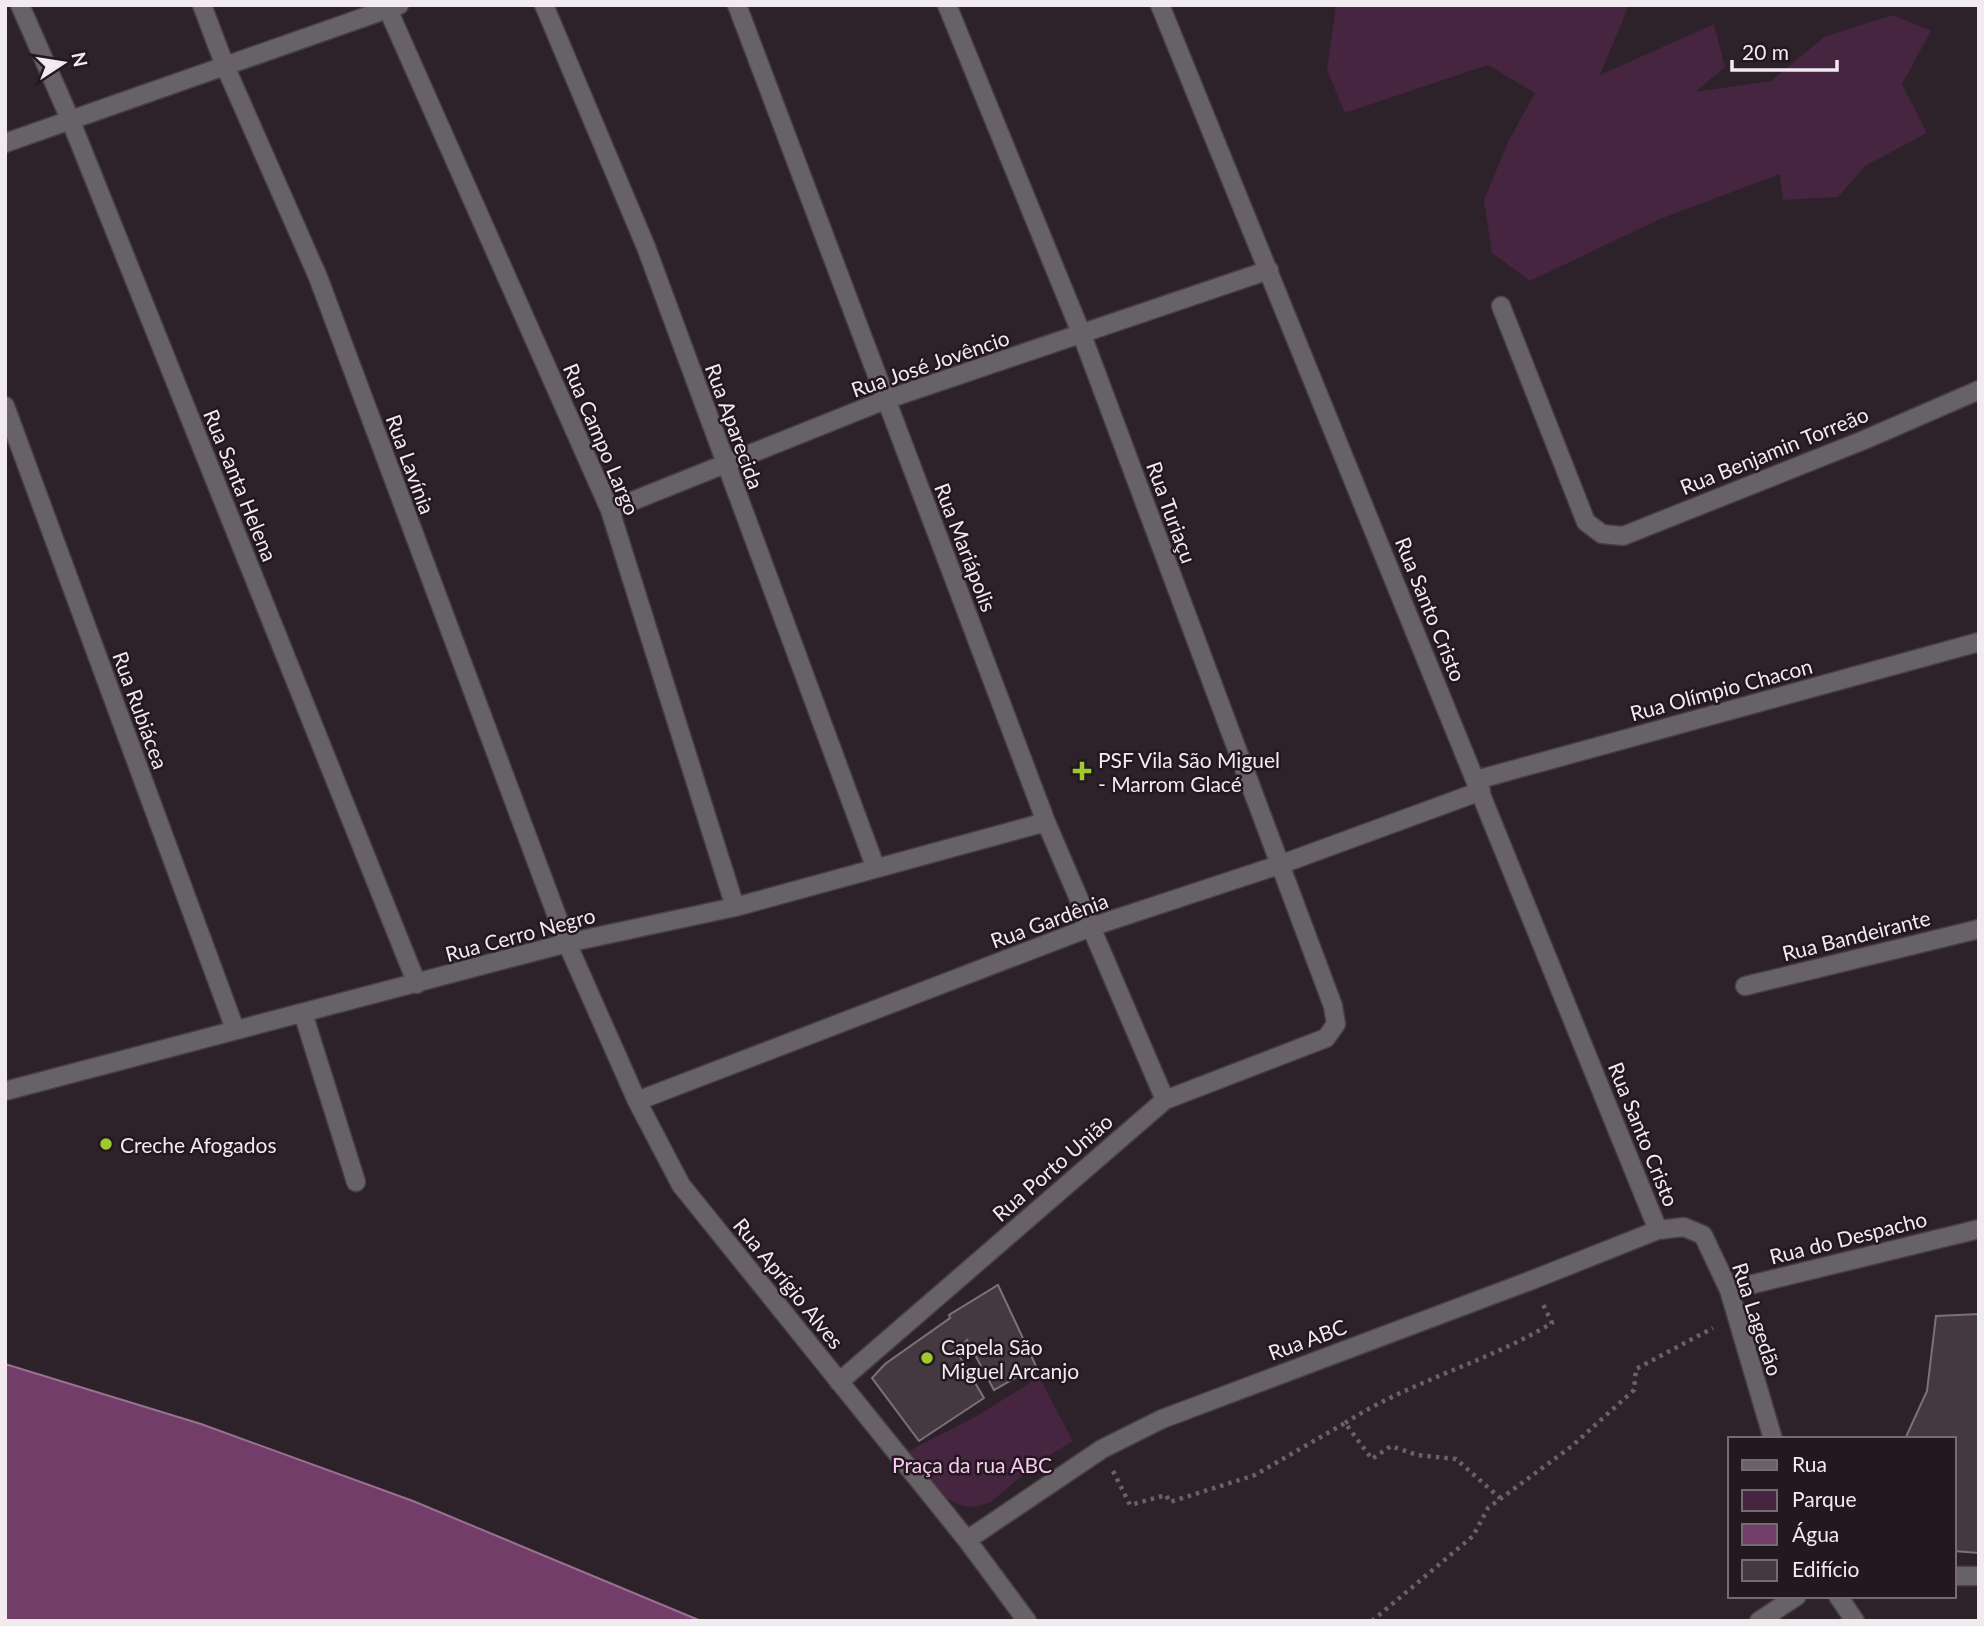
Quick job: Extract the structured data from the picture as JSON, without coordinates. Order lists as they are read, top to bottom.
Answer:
{
  "streets": {
    "street": [
      "Rua José Jovêncio",
      "Rua Aparecida",
      "Rua Campo Largo",
      "Rua Benjamin Torreão",
      "Rua Lavínia",
      "Rua Santa Helena",
      "Rua Turiaçu",
      "Rua Mariápolis",
      "Rua Santo Cristo",
      "Rua Olímpio Chacon",
      "Rua Rubiácea",
      "Rua Gardênia",
      "Rua Cerro Negro",
      "Rua Bandeirante",
      "Rua Porto União",
      "Rua do Despacho",
      "Rua Aprígio Alves",
      "Rua Lagedão",
      "Rua ABC"
    ]
  },
  "crossings": [
    ["Rua José Jovêncio", "Rua Aparecida"],
    ["Rua José Jovêncio", "Rua Campo Largo"],
    ["Rua José Jovêncio", "Rua Turiaçu"],
    ["Rua José Jovêncio", "Rua Mariápolis"],
    ["Rua José Jovêncio", "Rua Santo Cristo"],
    ["Rua Aparecida", "Rua Cerro Negro"],
    ["Rua Campo Largo", "Rua Cerro Negro"],
    ["Rua Lavínia", "Rua Cerro Negro"],
    ["Rua Lavínia", "Rua Aprígio Alves"],
    ["Rua Santa Helena", "Rua Cerro Negro"],
    ["Rua Turiaçu", "Rua Gardênia"],
    ["Rua Turiaçu", "Rua Porto União"],
    ["Rua Mariápolis", "Rua Gardênia"],
    ["Rua Mariápolis", "Rua Cerro Negro"],
    ["Rua Mariápolis", "Rua Porto União"],
    ["Rua Santo Cristo", "Rua Olímpio Chacon"],
    ["Rua Santo Cristo", "Rua Gardênia"],
    ["Rua Santo Cristo", "Rua ABC"],
    ["Rua Olímpio Chacon", "Rua Gardênia"],
    ["Rua Rubiácea", "Rua Cerro Negro"],
    ["Rua Gardênia", "Rua Aprígio Alves"],
    ["Rua Cerro Negro", "Rua Aprígio Alves"],
    ["Rua Porto União", "Rua Aprígio Alves"],
    ["Rua do Despacho", "Rua Lagedão"],
    ["Rua Aprígio Alves", "Rua ABC"],
    ["Rua Lagedão", "Rua ABC"]
  ],
  "parks": ["Praça da rua ABC"],
  "places": {
    "health": ["PSF Vila São Miguel - Marrom Glacé"],
    "other": ["Creche Afogados", "Capela São Miguel Arcanjo"]
  },
  "legend": [
    "Rua",
    "Parque",
    "Água",
    "Edifício"
  ],
  "scale_bar": "20 m",
  "north": "right"
}
